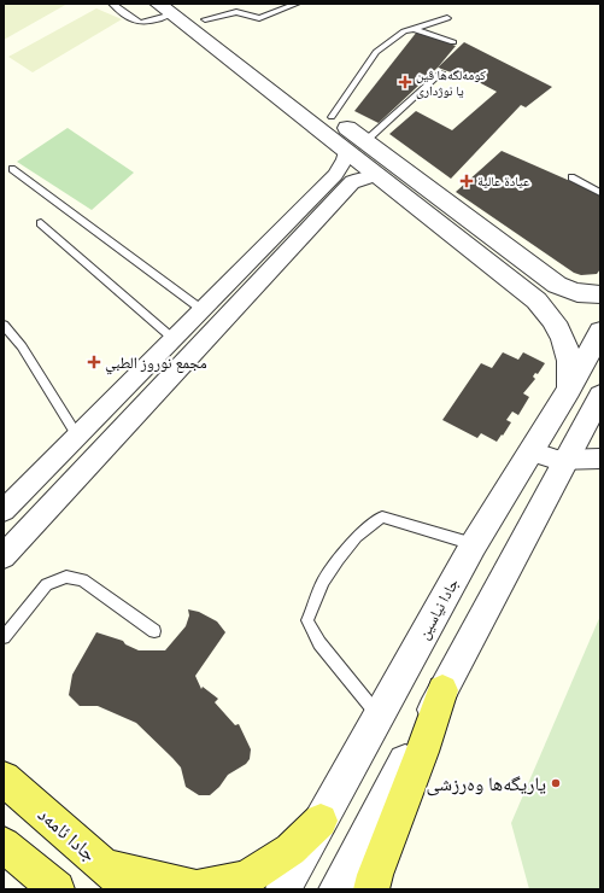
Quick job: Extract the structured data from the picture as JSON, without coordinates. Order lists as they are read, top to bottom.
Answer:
{
  "streets": {
    "main road": ["جادا ئامەد"],
    "street": ["جادا نیاسین"]
  },
  "places": {
    "health": ["کومەلگەها ڤین یا نوژداری", "عيادة عالية", "مجمع نوروز الطبي"],
    "other": ["ياريگەها وەرزشی"]
  }
}
